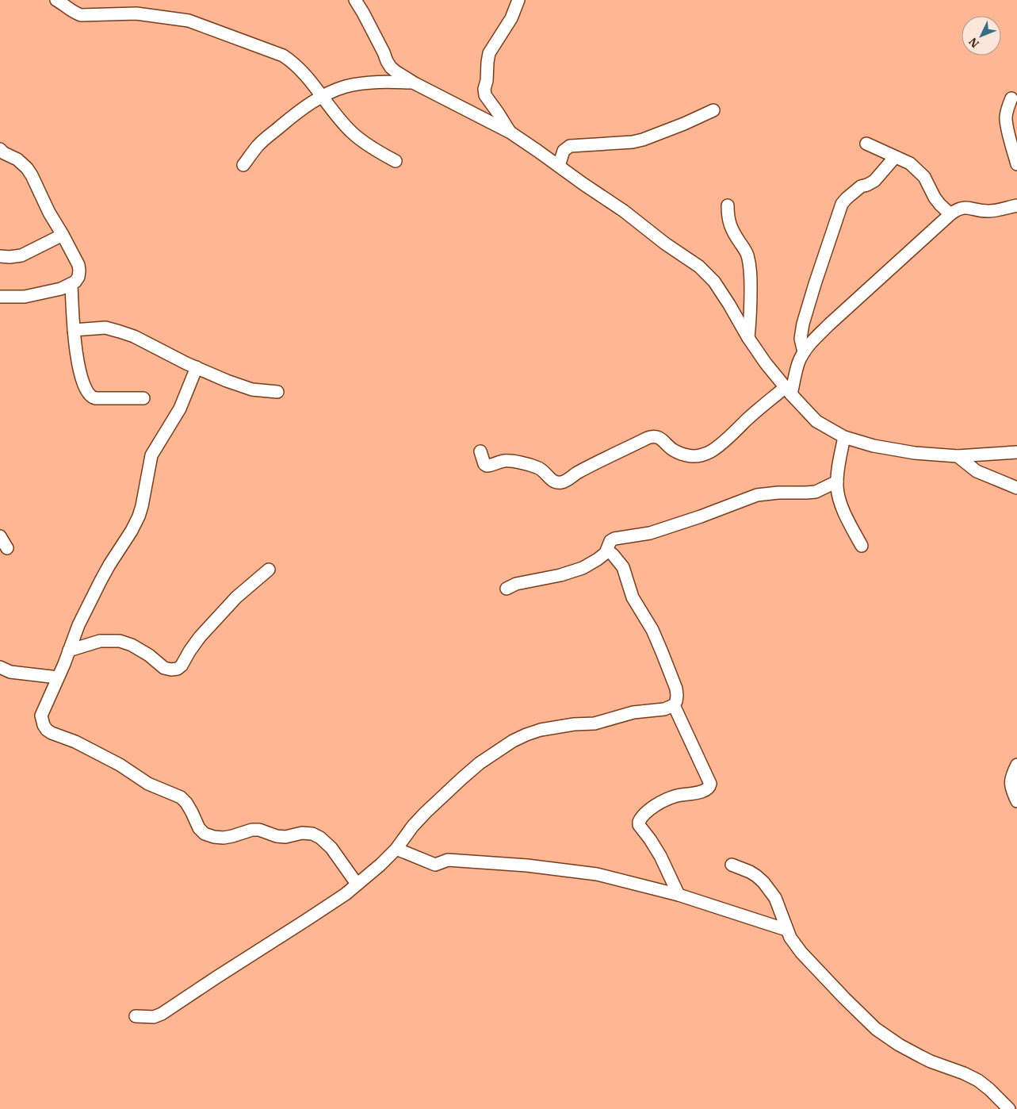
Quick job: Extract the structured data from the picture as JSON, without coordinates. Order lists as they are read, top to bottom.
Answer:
{
  "north": "bottom left"
}
